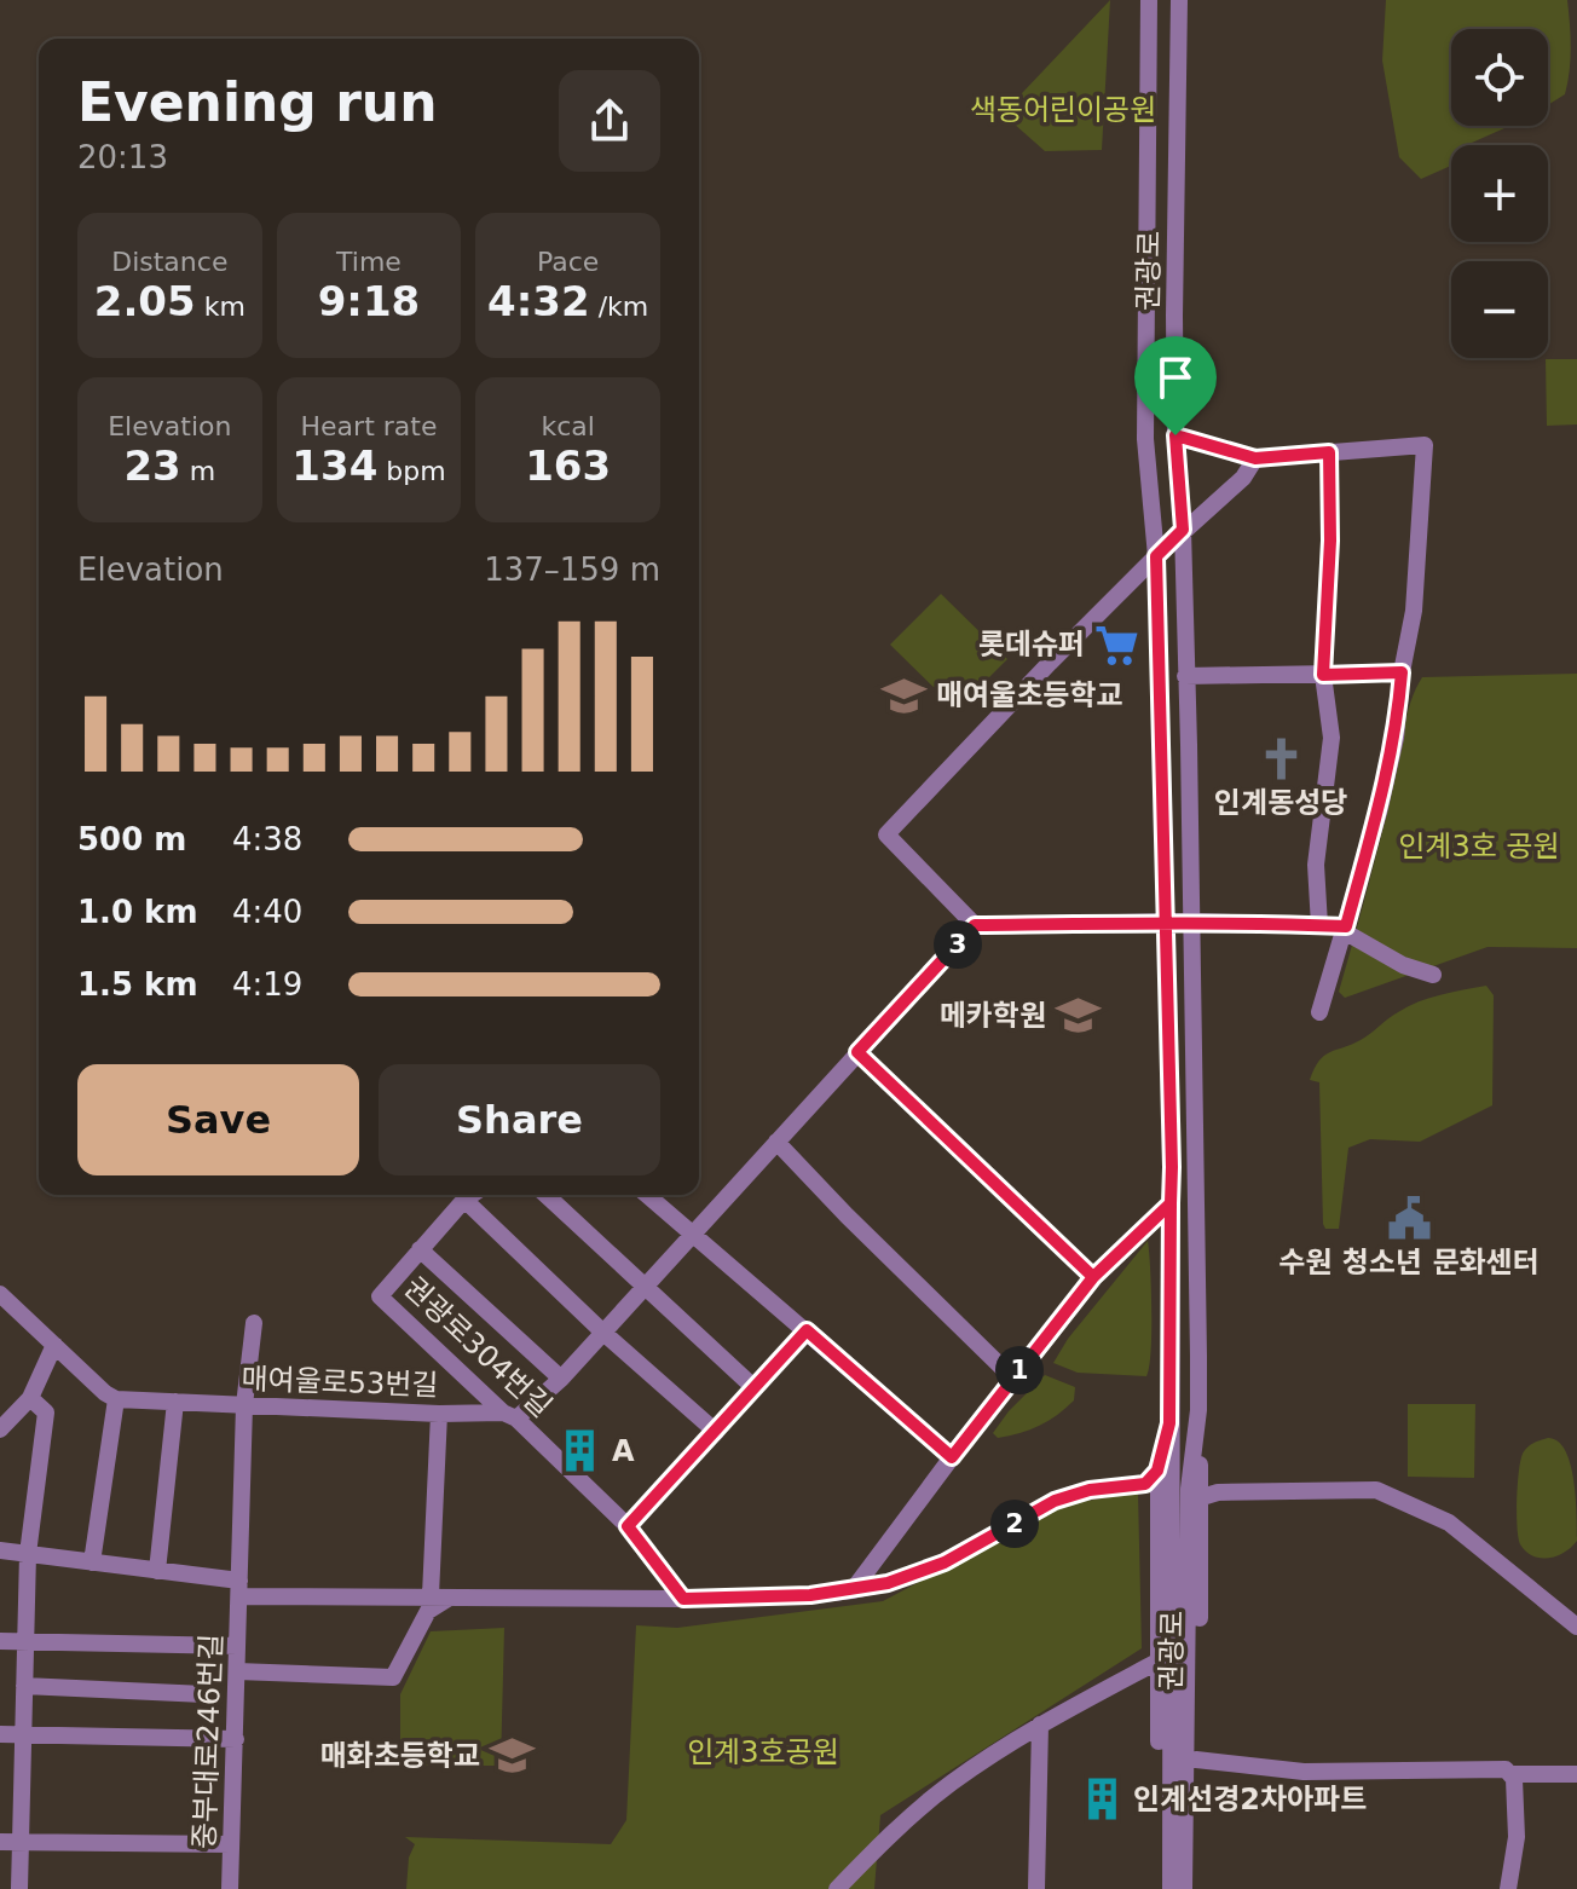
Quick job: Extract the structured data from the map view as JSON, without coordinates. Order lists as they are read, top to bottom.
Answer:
{
  "streets": {
    "street": [
      "권광로",
      "권광로304번길",
      "매여울로53번길",
      "중부대로246번길"
    ]
  },
  "crossings": [
    ["권광로304번길", "매여울로53번길"],
    ["매여울로53번길", "중부대로246번길"]
  ],
  "parks": ["색동어린이공원", "인계3호 공원", "인계3호공원"],
  "places": {
    "supermarket": ["롯데슈퍼"],
    "school or university": ["매여울초등학교", "메카학원", "매화초등학교"],
    "church": ["인계동성당"],
    "public building": ["수원 청소년 문화센터"],
    "building": ["A", "인계선경2차아파트"]
  },
  "page": {
    "map_buttons": ["+", "−"],
    "heading": ["Evening run", "20:13"],
    "stats": [
      ["Distance", "2.05 km"],
      ["Time", "9:18"],
      ["Pace", "4:32 /km"],
      ["Elevation", "23 m"],
      ["Heart rate", "134 bpm"],
      ["kcal", "163"]
    ],
    "chart": ["Elevation", "137–159 m"],
    "list": [
      {
        "name": "500 m",
        "note": "4:38"
      },
      {
        "name": "1.0 km",
        "note": "4:40"
      },
      {
        "name": "1.5 km",
        "note": "4:19"
      }
    ],
    "pins": ["3", "1", "2"],
    "buttons": ["Save", "Share"]
  }
}
